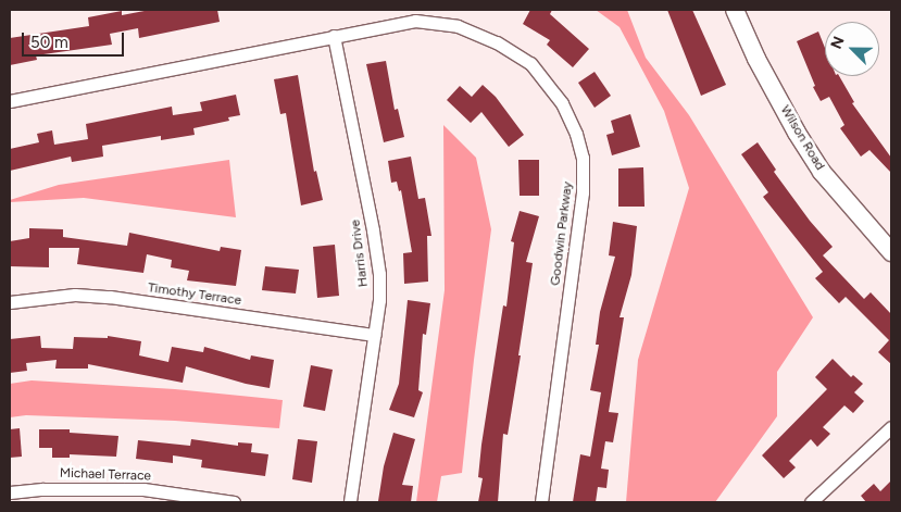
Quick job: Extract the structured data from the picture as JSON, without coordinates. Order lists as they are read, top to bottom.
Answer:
{
  "streets": {
    "street": [
      "Wilson Road",
      "Goodwin Parkway",
      "Harris Drive",
      "Timothy Terrace",
      "Michael Terrace"
    ]
  },
  "crossings": [
    ["Goodwin Parkway", "Harris Drive"],
    ["Harris Drive", "Timothy Terrace"]
  ],
  "scale_bar": "50 m",
  "north": "top left"
}
